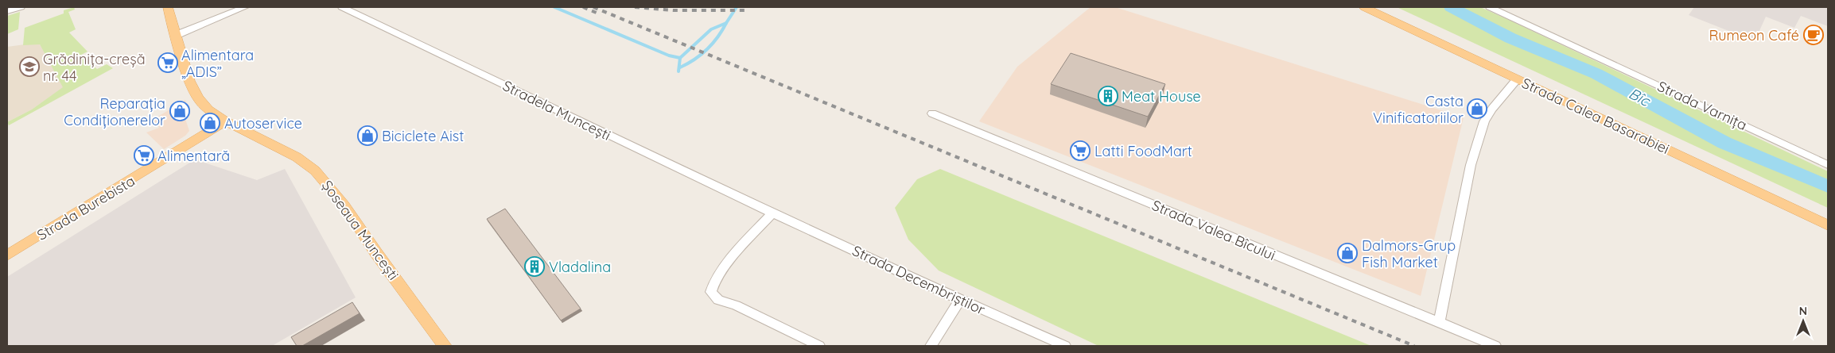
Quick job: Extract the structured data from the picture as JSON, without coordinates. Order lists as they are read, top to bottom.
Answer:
{
  "streets": {
    "main road": ["Strada Calea Basarabiei", "Strada Burebista", "Șoseaua Muncești"],
    "street": [
      "Strada Varnița",
      "Stradela Muncești",
      "Strada Valea Bîcului",
      "Strada Decembriștilor"
    ]
  },
  "crossings": [
    ["Stradela Muncești", "Strada Decembriștilor"],
    ["Strada Burebista", "Șoseaua Muncești"]
  ],
  "water": ["Bîc"],
  "places": {
    "cafe": ["Rumeon Café"],
    "supermarket": ["Alimentara „ADIS”", "Latti FoodMart", "Alimentară"],
    "school or university": ["Grădinița-creșă nr. 44"],
    "building": ["Meat House", "Vladalina"],
    "shop": [
      "Casta Vinificatoriilor",
      "Reparația Condiționerelor",
      "Autoservice",
      "Biciclete Aist",
      "Dalmors-Grup Fish Market"
    ]
  },
  "north": "top"
}
